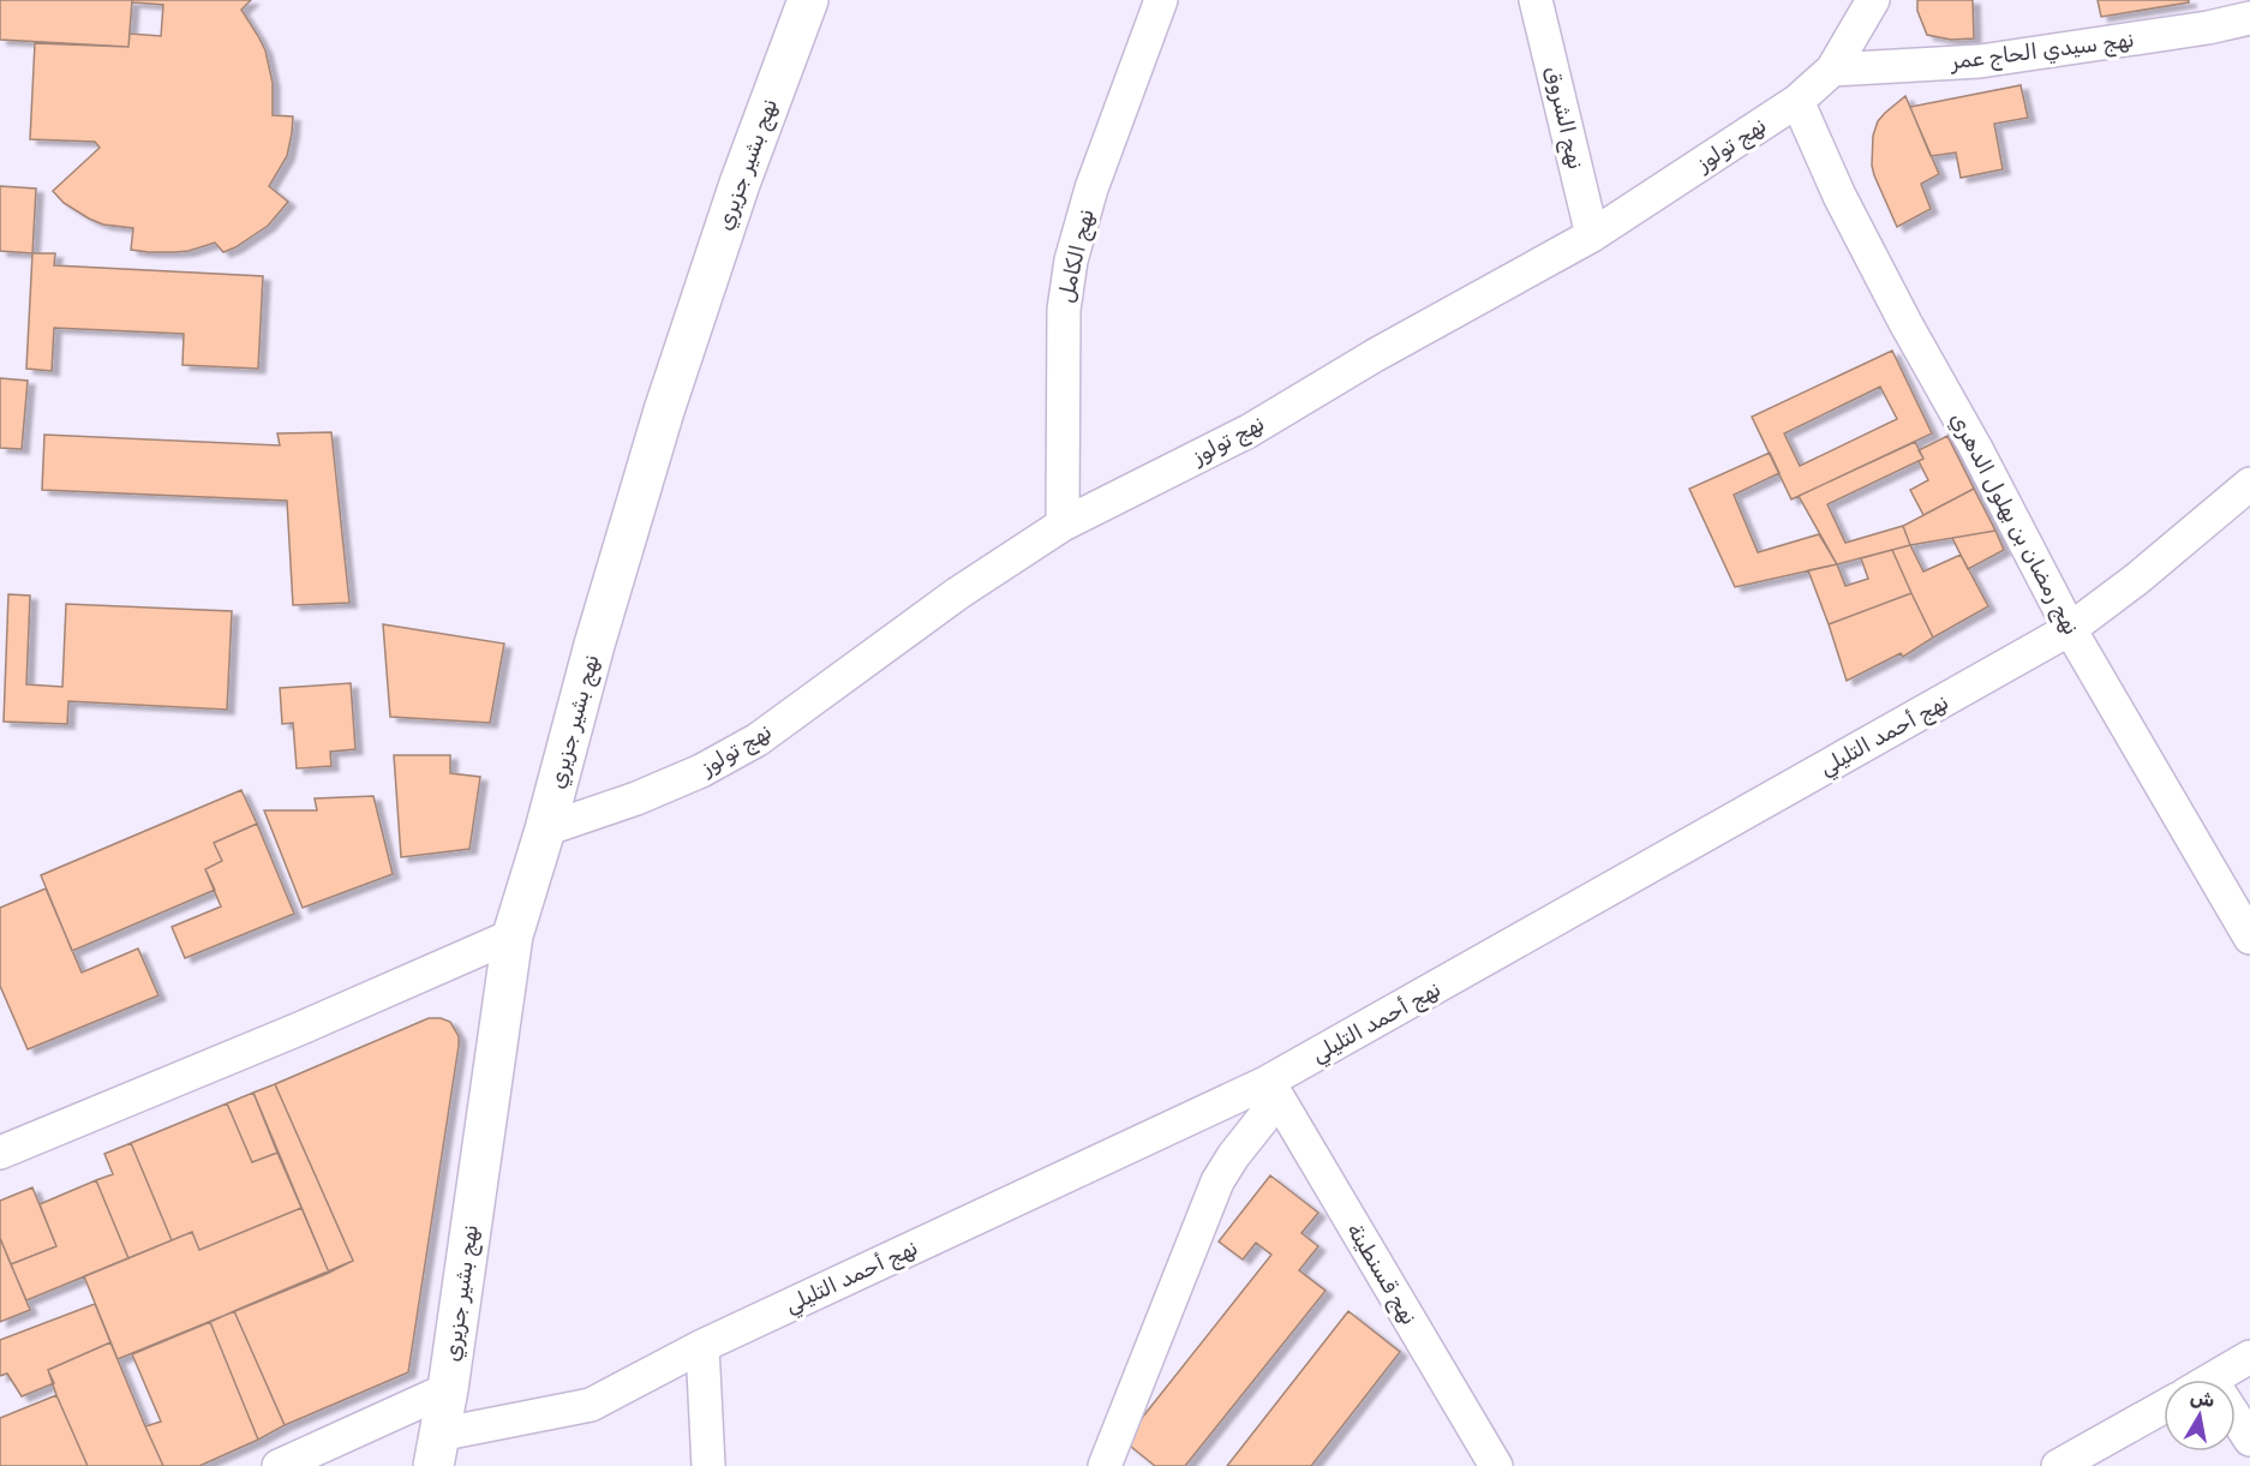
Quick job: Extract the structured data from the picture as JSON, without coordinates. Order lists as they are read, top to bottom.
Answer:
{
  "streets": {
    "street": [
      "نهج سيدي الحاج عمر",
      "نهج الشروق",
      "نهج تولوز",
      "نهج بشير جزيري",
      "نهج الكامل",
      "نهج رمضان بن بهلول الدهري",
      "نهج أحمد التليلي",
      "نهج قسنطينة"
    ]
  },
  "crossings": [
    ["نهج سيدي الحاج عمر", "نهج تولوز"],
    ["نهج الشروق", "نهج تولوز"],
    ["نهج تولوز", "نهج بشير جزيري"],
    ["نهج تولوز", "نهج الكامل"],
    ["نهج تولوز", "نهج رمضان بن بهلول الدهري"],
    ["نهج بشير جزيري", "نهج أحمد التليلي"],
    ["نهج رمضان بن بهلول الدهري", "نهج أحمد التليلي"],
    ["نهج أحمد التليلي", "نهج قسنطينة"]
  ],
  "north": "top"
}
